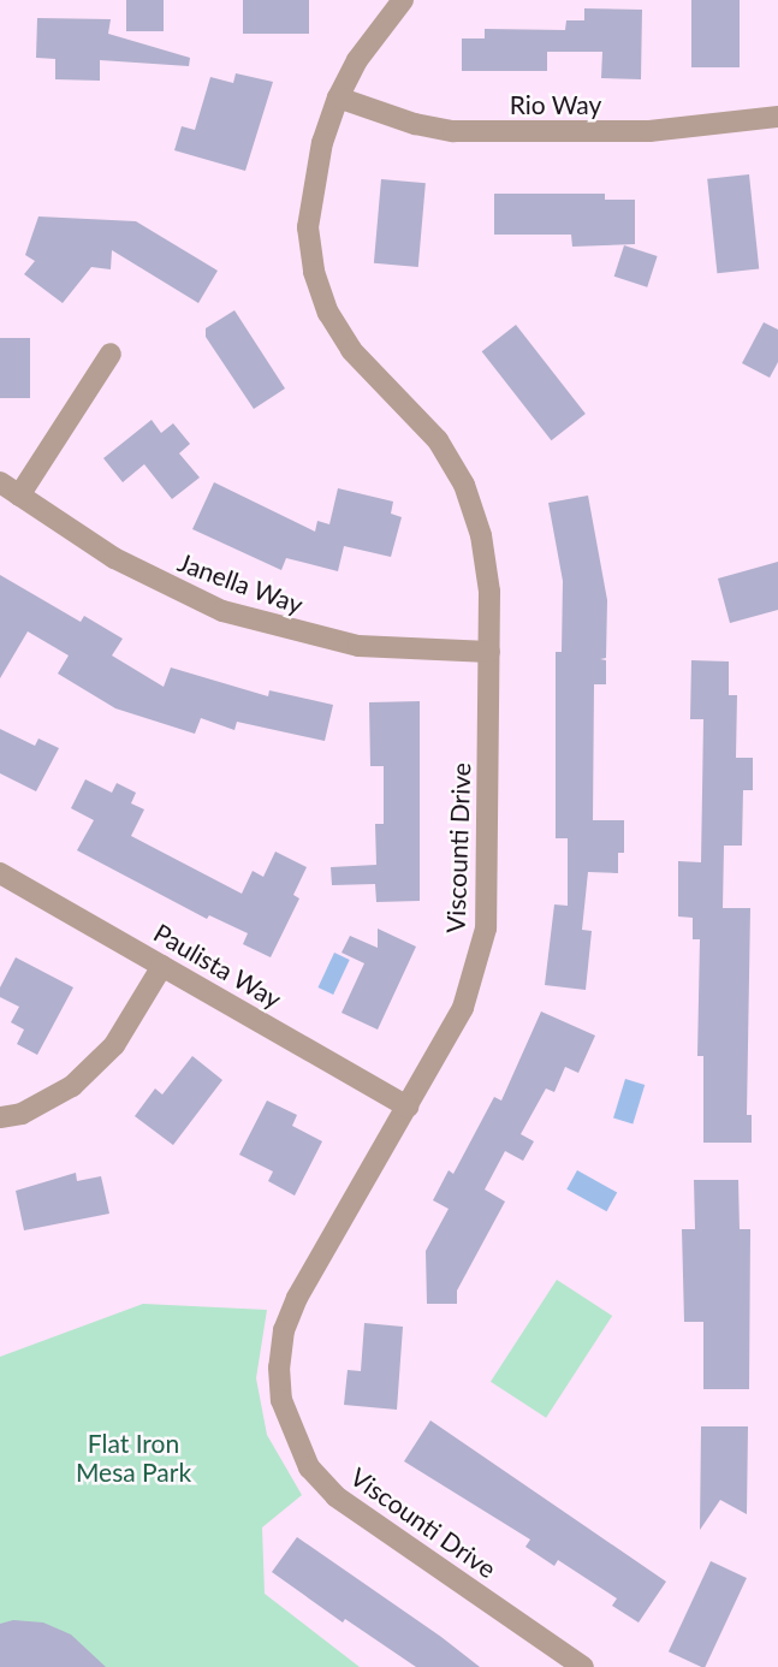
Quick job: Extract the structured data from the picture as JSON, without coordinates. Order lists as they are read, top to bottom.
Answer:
{
  "streets": {
    "street": [
      "Rio Way",
      "Janella Way",
      "Viscounti Drive",
      "Paulista Way"
    ]
  },
  "crossings": [
    ["Rio Way", "Viscounti Drive"],
    ["Janella Way", "Viscounti Drive"],
    ["Viscounti Drive", "Paulista Way"]
  ],
  "parks": ["Flat Iron Mesa Park"]
}
